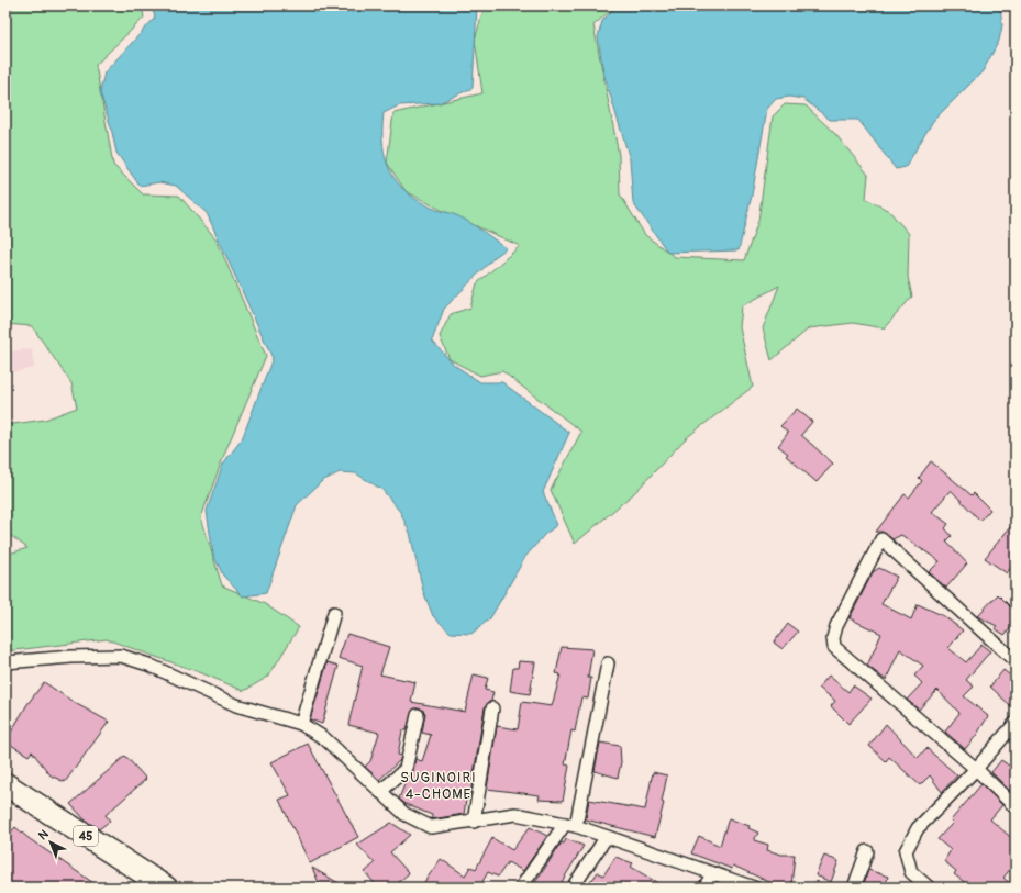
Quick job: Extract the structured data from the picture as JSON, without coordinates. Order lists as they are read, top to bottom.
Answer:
{
  "streets": {
    "highway": ["45"]
  },
  "districts": ["SUGINOIRI 4-CHOME"],
  "north": "top left"
}
